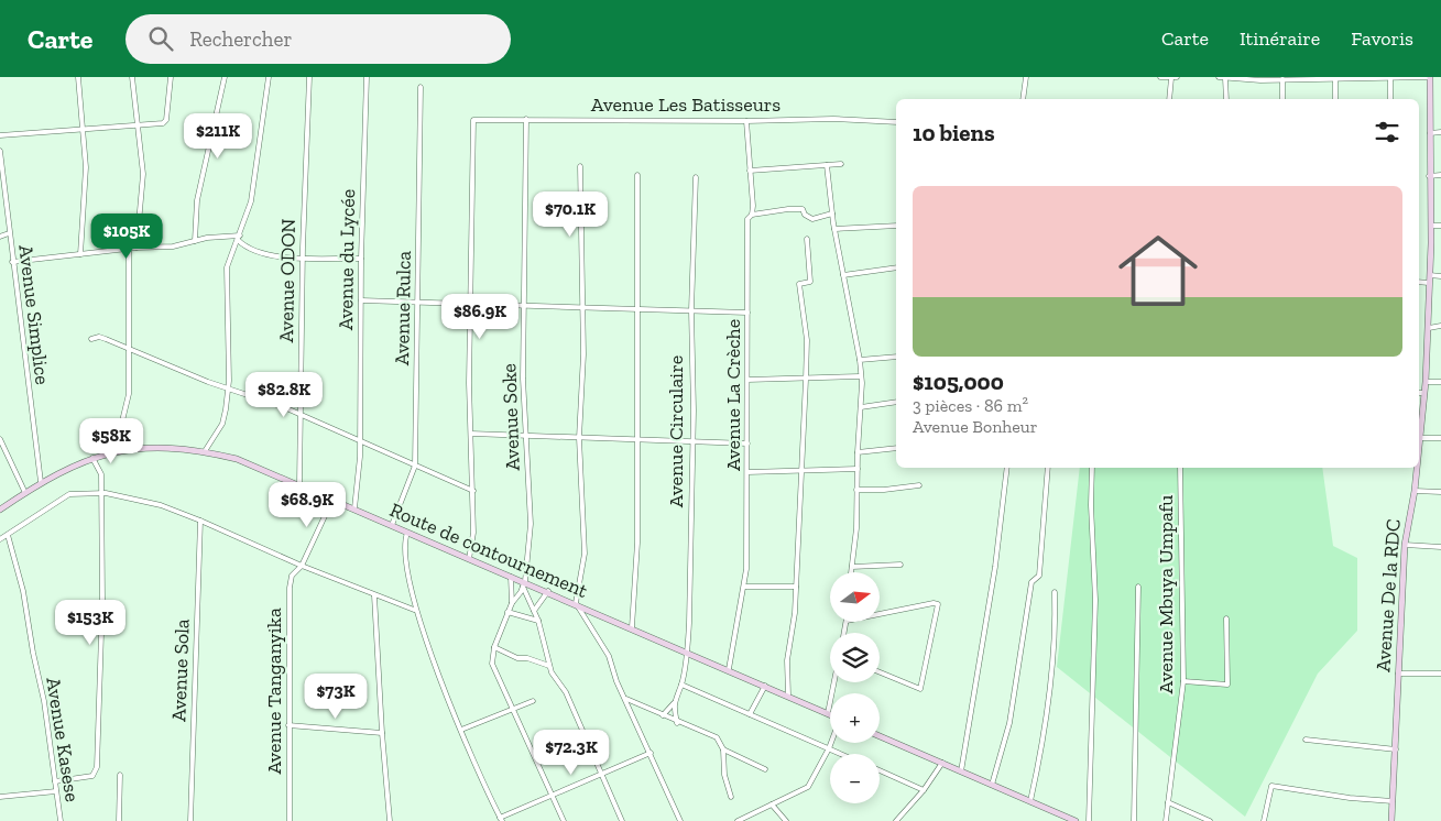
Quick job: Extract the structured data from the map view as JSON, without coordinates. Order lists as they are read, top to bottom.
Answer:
{
  "streets": {
    "street": [
      "Avenue Les Batisseurs",
      "Avenue du Lycée",
      "Avenue ODON",
      "Avenue Rulca",
      "Avenue Simplice",
      "Avenue La Crèche",
      "Avenue Soke",
      "Avenue Circulaire",
      "Route de contournement",
      "Avenue Mbuya Umpafu",
      "Avenue De la RDC",
      "Avenue Sola",
      "Avenue Tanganyika",
      "Avenue Kasese"
    ]
  },
  "crossings": [
    ["Avenue Les Batisseurs", "Avenue La Crèche"],
    ["Avenue Les Batisseurs", "Avenue Soke"],
    ["Avenue du Lycée", "Route de contournement"],
    ["Avenue ODON", "Route de contournement"],
    ["Avenue Rulca", "Route de contournement"],
    ["Avenue Simplice", "Route de contournement"],
    ["Avenue La Crèche", "Route de contournement"],
    ["Avenue Soke", "Route de contournement"],
    ["Avenue Circulaire", "Route de contournement"],
    ["Route de contournement", "Avenue Tanganyika"]
  ],
  "north": "right",
  "page": {
    "header": "Carte",
    "search": "Rechercher",
    "nav": ["Carte", "Itinéraire", "Favoris"],
    "heading": "10 biens",
    "price": [
      "$211K",
      "$70.1K",
      "$105K",
      "$86.9K",
      "$82.8K",
      "$58K",
      "$68.9K",
      "$153K",
      "$73K",
      "$72.3K"
    ],
    "list": [
      {
        "name": "$105,000",
        "note": "3 pièces · 86 m² · Avenue Bonheur"
      }
    ],
    "map_buttons": ["+", "−"]
  }
}
